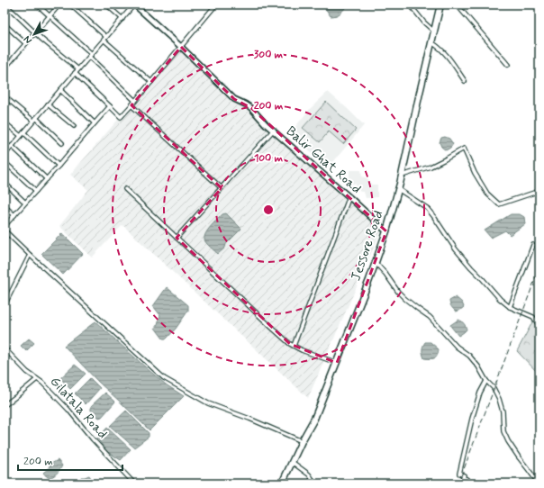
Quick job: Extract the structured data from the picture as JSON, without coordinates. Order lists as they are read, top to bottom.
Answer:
{
  "streets": {
    "highway": ["Jessore Road"],
    "street": ["Balir Ghat Road", "Gilatala Road"]
  },
  "crossings": [
    ["Balir Ghat Road", "Jessore Road"]
  ],
  "scale_bar": "200 m",
  "north": "bottom left",
  "rings": ["300 m", "200 m", "100 m"]
}
